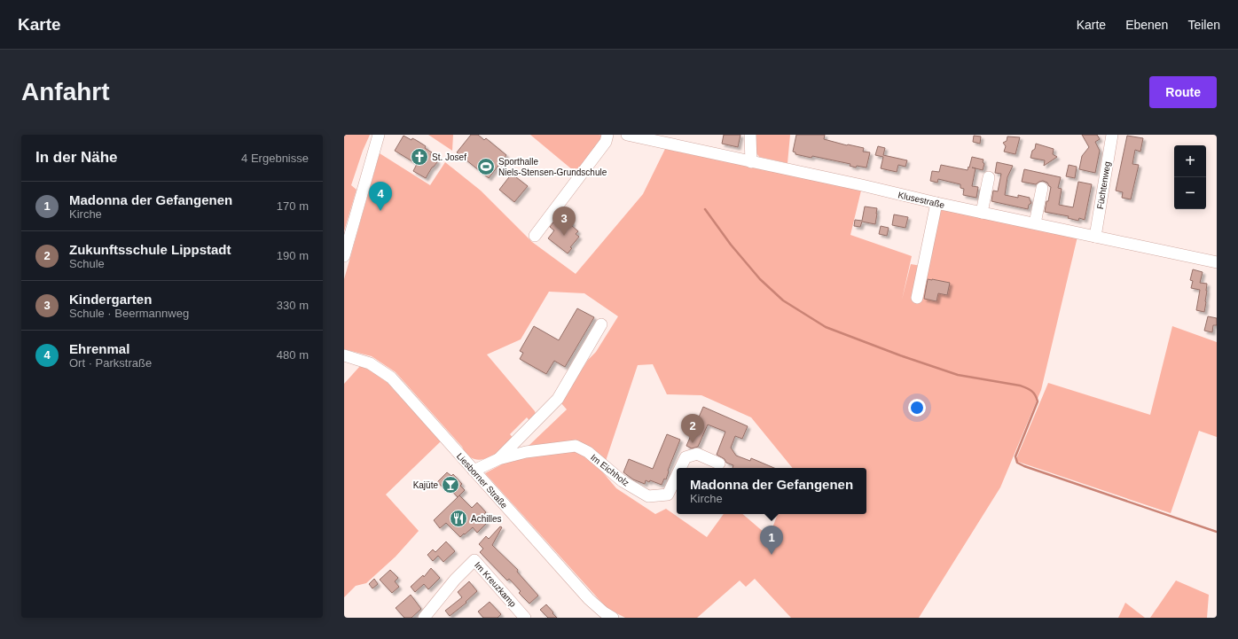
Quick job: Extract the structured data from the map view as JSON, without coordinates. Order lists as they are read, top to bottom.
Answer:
{
  "streets": {
    "street": [
      "Füchtenweg",
      "Klusestraße",
      "Im Eichholz",
      "Liesborner Straße",
      "Im Kreuzkamp"
    ]
  },
  "crossings": [
    ["Füchtenweg", "Klusestraße"],
    ["Im Eichholz", "Liesborner Straße"]
  ],
  "places": {
    "church": ["St. Josef"],
    "sports": ["Sporthalle Niels-Stensen-Grundschule"],
    "bar": ["Kajüte"],
    "restaurant": ["Achilles"]
  },
  "page": {
    "header": "Karte",
    "nav": ["Karte", "Ebenen", "Teilen"],
    "buttons": "Route",
    "title": "Anfahrt",
    "heading": ["In der Nähe", "4 Ergebnisse"],
    "map_buttons": ["+", "−"],
    "list": [
      {
        "mark": "1",
        "name": "Madonna der Gefangenen",
        "note": "Kirche",
        "value": "170 m"
      },
      {
        "mark": "2",
        "name": "Zukunftsschule Lippstadt",
        "note": "Schule",
        "value": "190 m"
      },
      {
        "mark": "3",
        "name": "Kindergarten",
        "note": "Schule · Beermannweg",
        "value": "330 m"
      },
      {
        "mark": "4",
        "name": "Ehrenmal",
        "note": "Ort · Parkstraße",
        "value": "480 m"
      }
    ],
    "pins": [
      "4",
      "3",
      "2",
      "1"
    ],
    "popup": ["Madonna der Gefangenen", "Kirche"]
  }
}
